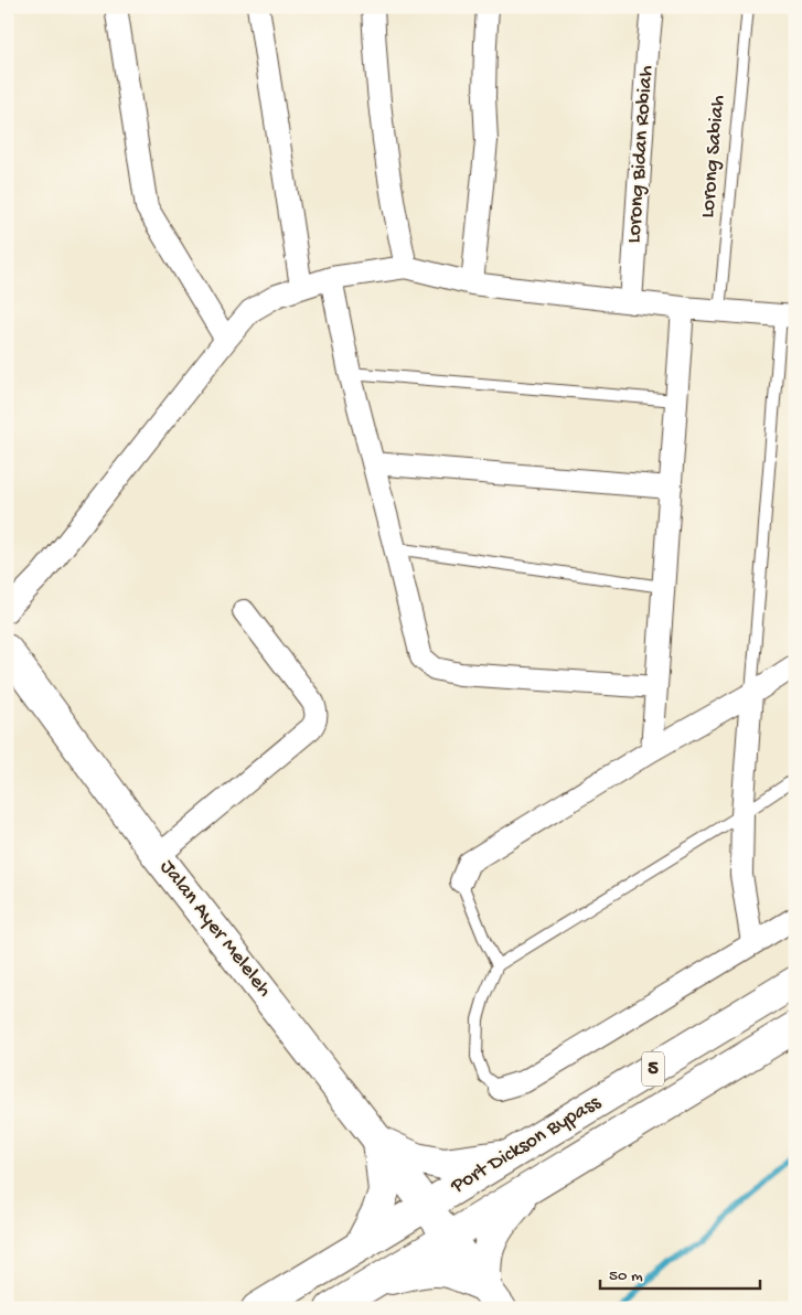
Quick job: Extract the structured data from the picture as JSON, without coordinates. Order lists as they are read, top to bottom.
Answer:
{
  "streets": {
    "main road": ["Jalan Ayer Meleleh", "5", "Port Dickson Bypass"],
    "street": ["Lorong Bidan Robiah"],
    "lane": ["Lorong Sabiah"]
  },
  "crossings": [
    ["Jalan Ayer Meleleh", "Port Dickson Bypass"]
  ],
  "scale_bar": "50 m"
}
